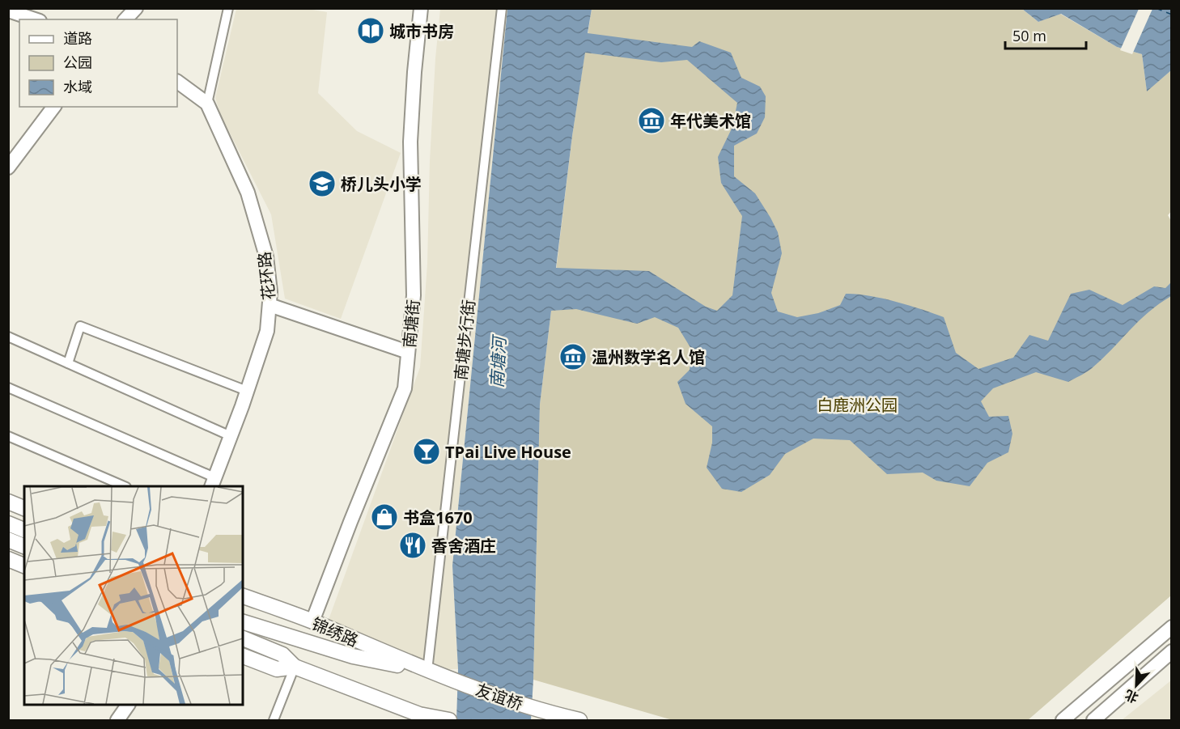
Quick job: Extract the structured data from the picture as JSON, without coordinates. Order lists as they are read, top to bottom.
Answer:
{
  "streets": {
    "main road": ["锦绣路", "友谊桥"],
    "street": ["花环路", "南塘街", "南塘步行街"]
  },
  "crossings": [
    ["南塘街", "锦绣路"],
    ["南塘步行街", "锦绣路"],
    ["锦绣路", "友谊桥"]
  ],
  "water": ["南塘河"],
  "parks": ["白鹿洲公园"],
  "places": {
    "library": ["城市书房"],
    "museum": ["年代美术馆", "温州数学名人馆"],
    "school or university": ["桥儿头小学"],
    "bar": ["TPai Live House"],
    "shop": ["书盒1670"],
    "restaurant": ["香舍酒庄"]
  },
  "legend": ["道路", "公园", "水域"],
  "scale_bar": "50 m",
  "north": "bottom left"
}
